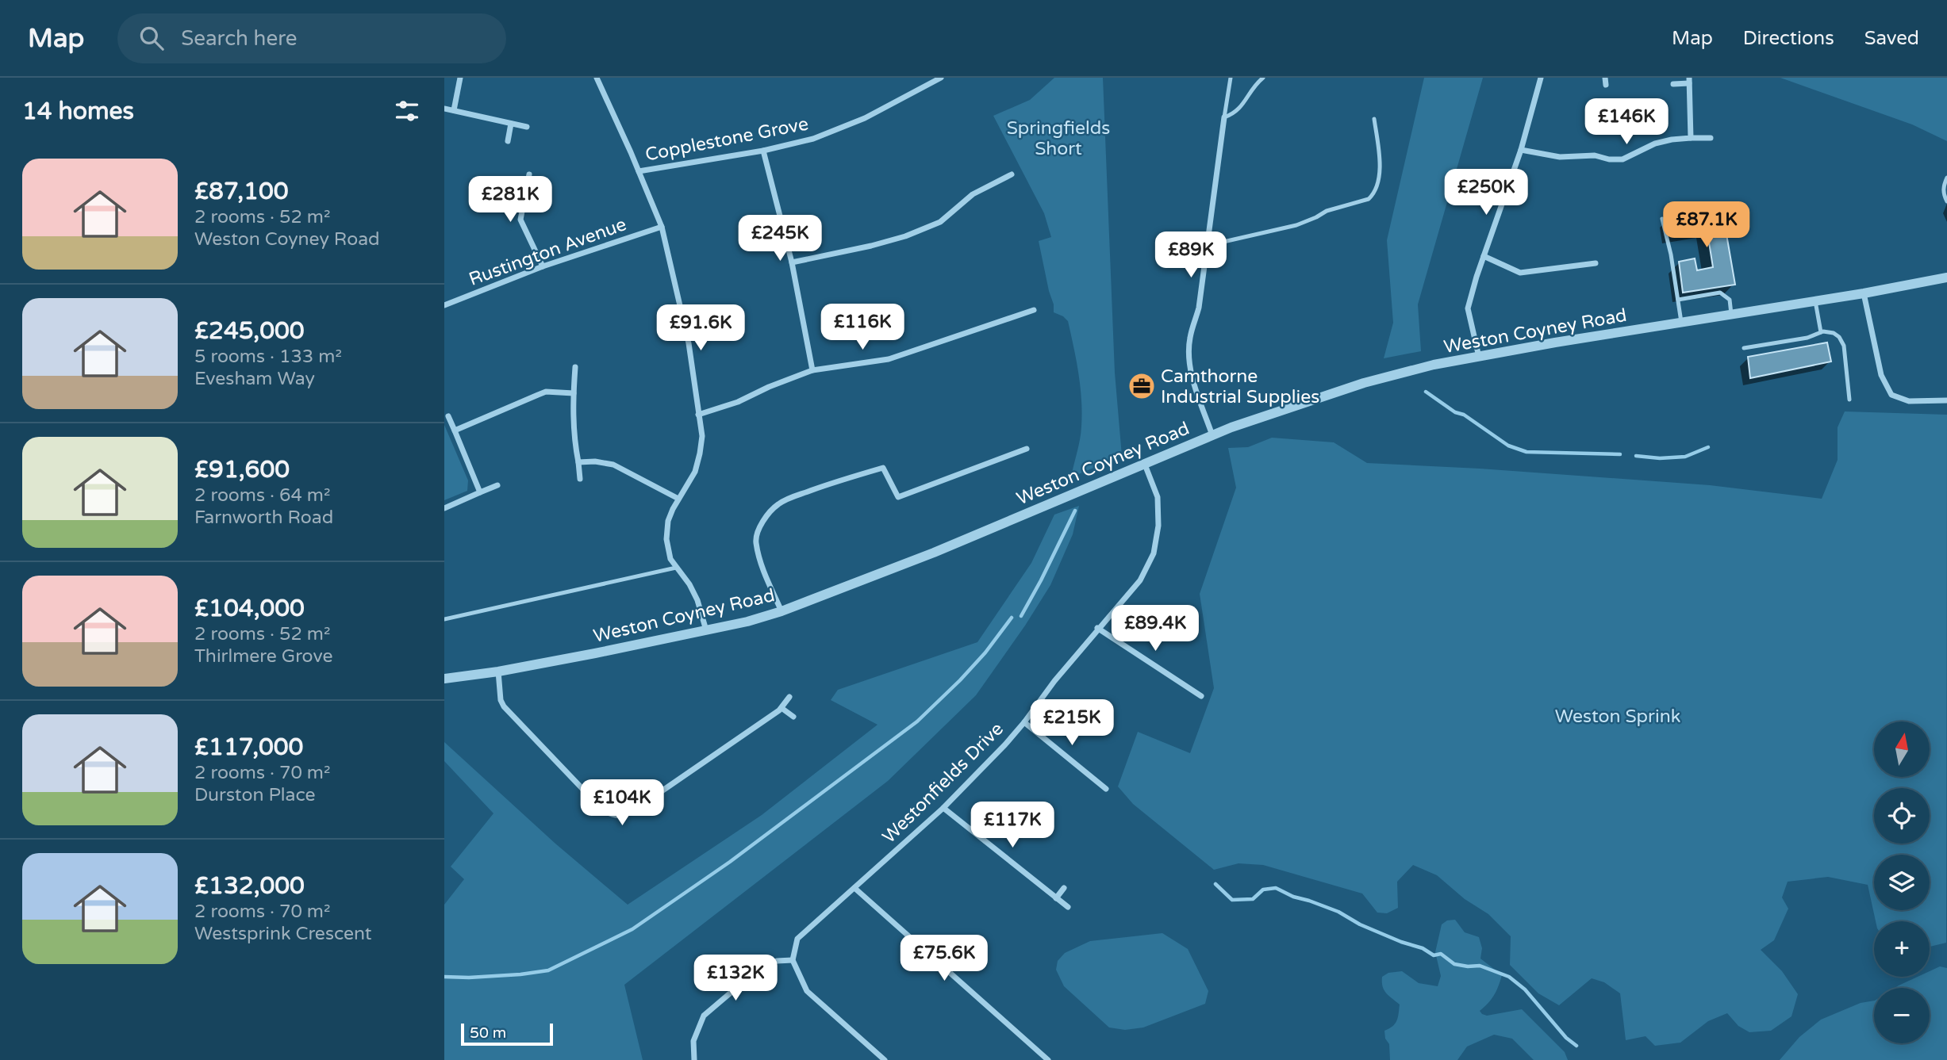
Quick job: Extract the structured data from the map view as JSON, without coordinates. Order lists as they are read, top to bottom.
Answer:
{
  "streets": {
    "street": [
      "Copplestone Grove",
      "Rustington Avenue",
      "Weston Coyney Road",
      "Westonfields Drive"
    ]
  },
  "crossings": [
    ["Weston Coyney Road", "Westonfields Drive"]
  ],
  "parks": ["Springfields Short", "Weston Sprink"],
  "places": {
    "office": ["Camthorne Industrial Supplies"]
  },
  "scale_bar": "50 m",
  "north": "top",
  "page": {
    "header": "Map",
    "search": "Search here",
    "nav": ["Map", "Directions", "Saved"],
    "heading": "14 homes",
    "price": [
      "£146K",
      "£250K",
      "£281K",
      "£87.1K",
      "£245K",
      "£89K",
      "£116K",
      "£91.6K",
      "£89.4K",
      "£215K",
      "£104K",
      "£117K",
      "£75.6K",
      "£132K"
    ],
    "list": [
      {
        "name": "£87,100",
        "note": "2 rooms · 52 m² · Weston Coyney Road"
      },
      {
        "name": "£245,000",
        "note": "5 rooms · 133 m² · Evesham Way"
      },
      {
        "name": "£91,600",
        "note": "2 rooms · 64 m² · Farnworth Road"
      },
      {
        "name": "£104,000",
        "note": "2 rooms · 52 m² · Thirlmere Grove"
      },
      {
        "name": "£117,000",
        "note": "2 rooms · 70 m² · Durston Place"
      },
      {
        "name": "£132,000",
        "note": "2 rooms · 70 m² · Westsprink Crescent"
      }
    ],
    "map_buttons": ["+", "−"],
    "scale": "50 m"
  }
}
